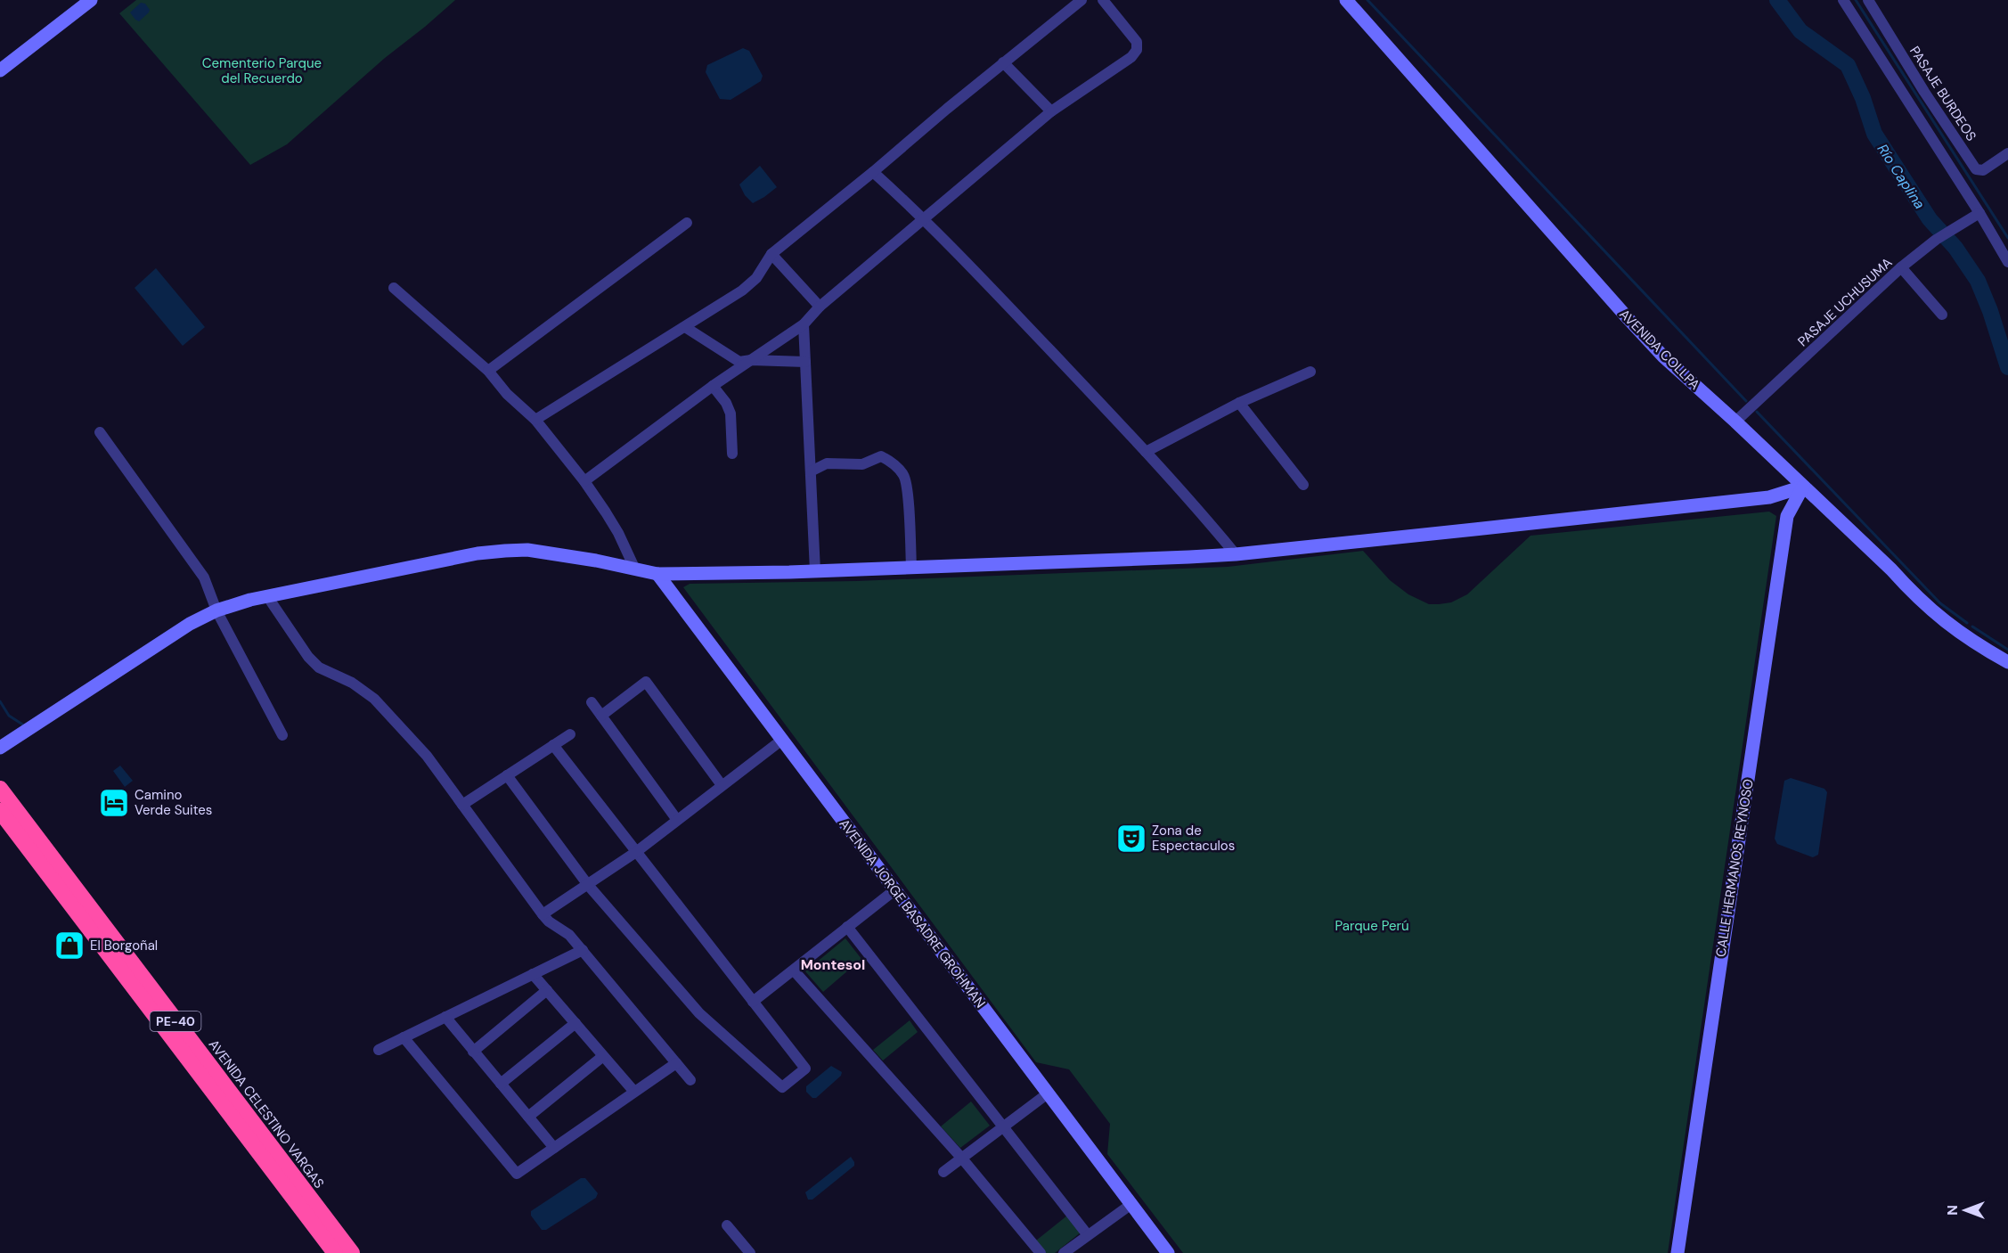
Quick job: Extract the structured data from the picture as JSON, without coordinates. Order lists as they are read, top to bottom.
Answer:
{
  "streets": {
    "highway": ["PE-40", "AVENIDA CELESTINO VARGAS"],
    "main road": ["AVENIDA COLLPA", "CALLE HERMANOS REYNOSO", "AVENIDA JORGE BASADRE GROHMAN"],
    "street": ["PASAJE BURDEOS", "PASAJE UCHUSUMA"]
  },
  "crossings": [
    ["PASAJE UCHUSUMA", "AVENIDA COLLPA"],
    ["AVENIDA COLLPA", "CALLE HERMANOS REYNOSO"]
  ],
  "districts": ["Montesol"],
  "water": ["Río Caplina"],
  "parks": ["Cementerio Parque del Recuerdo", "Parque Perú"],
  "places": {
    "hotel": ["Camino Verde Suites"],
    "theatre": ["Zona de Espectaculos"],
    "shop": ["El Borgoñal"]
  },
  "north": "left"
}
